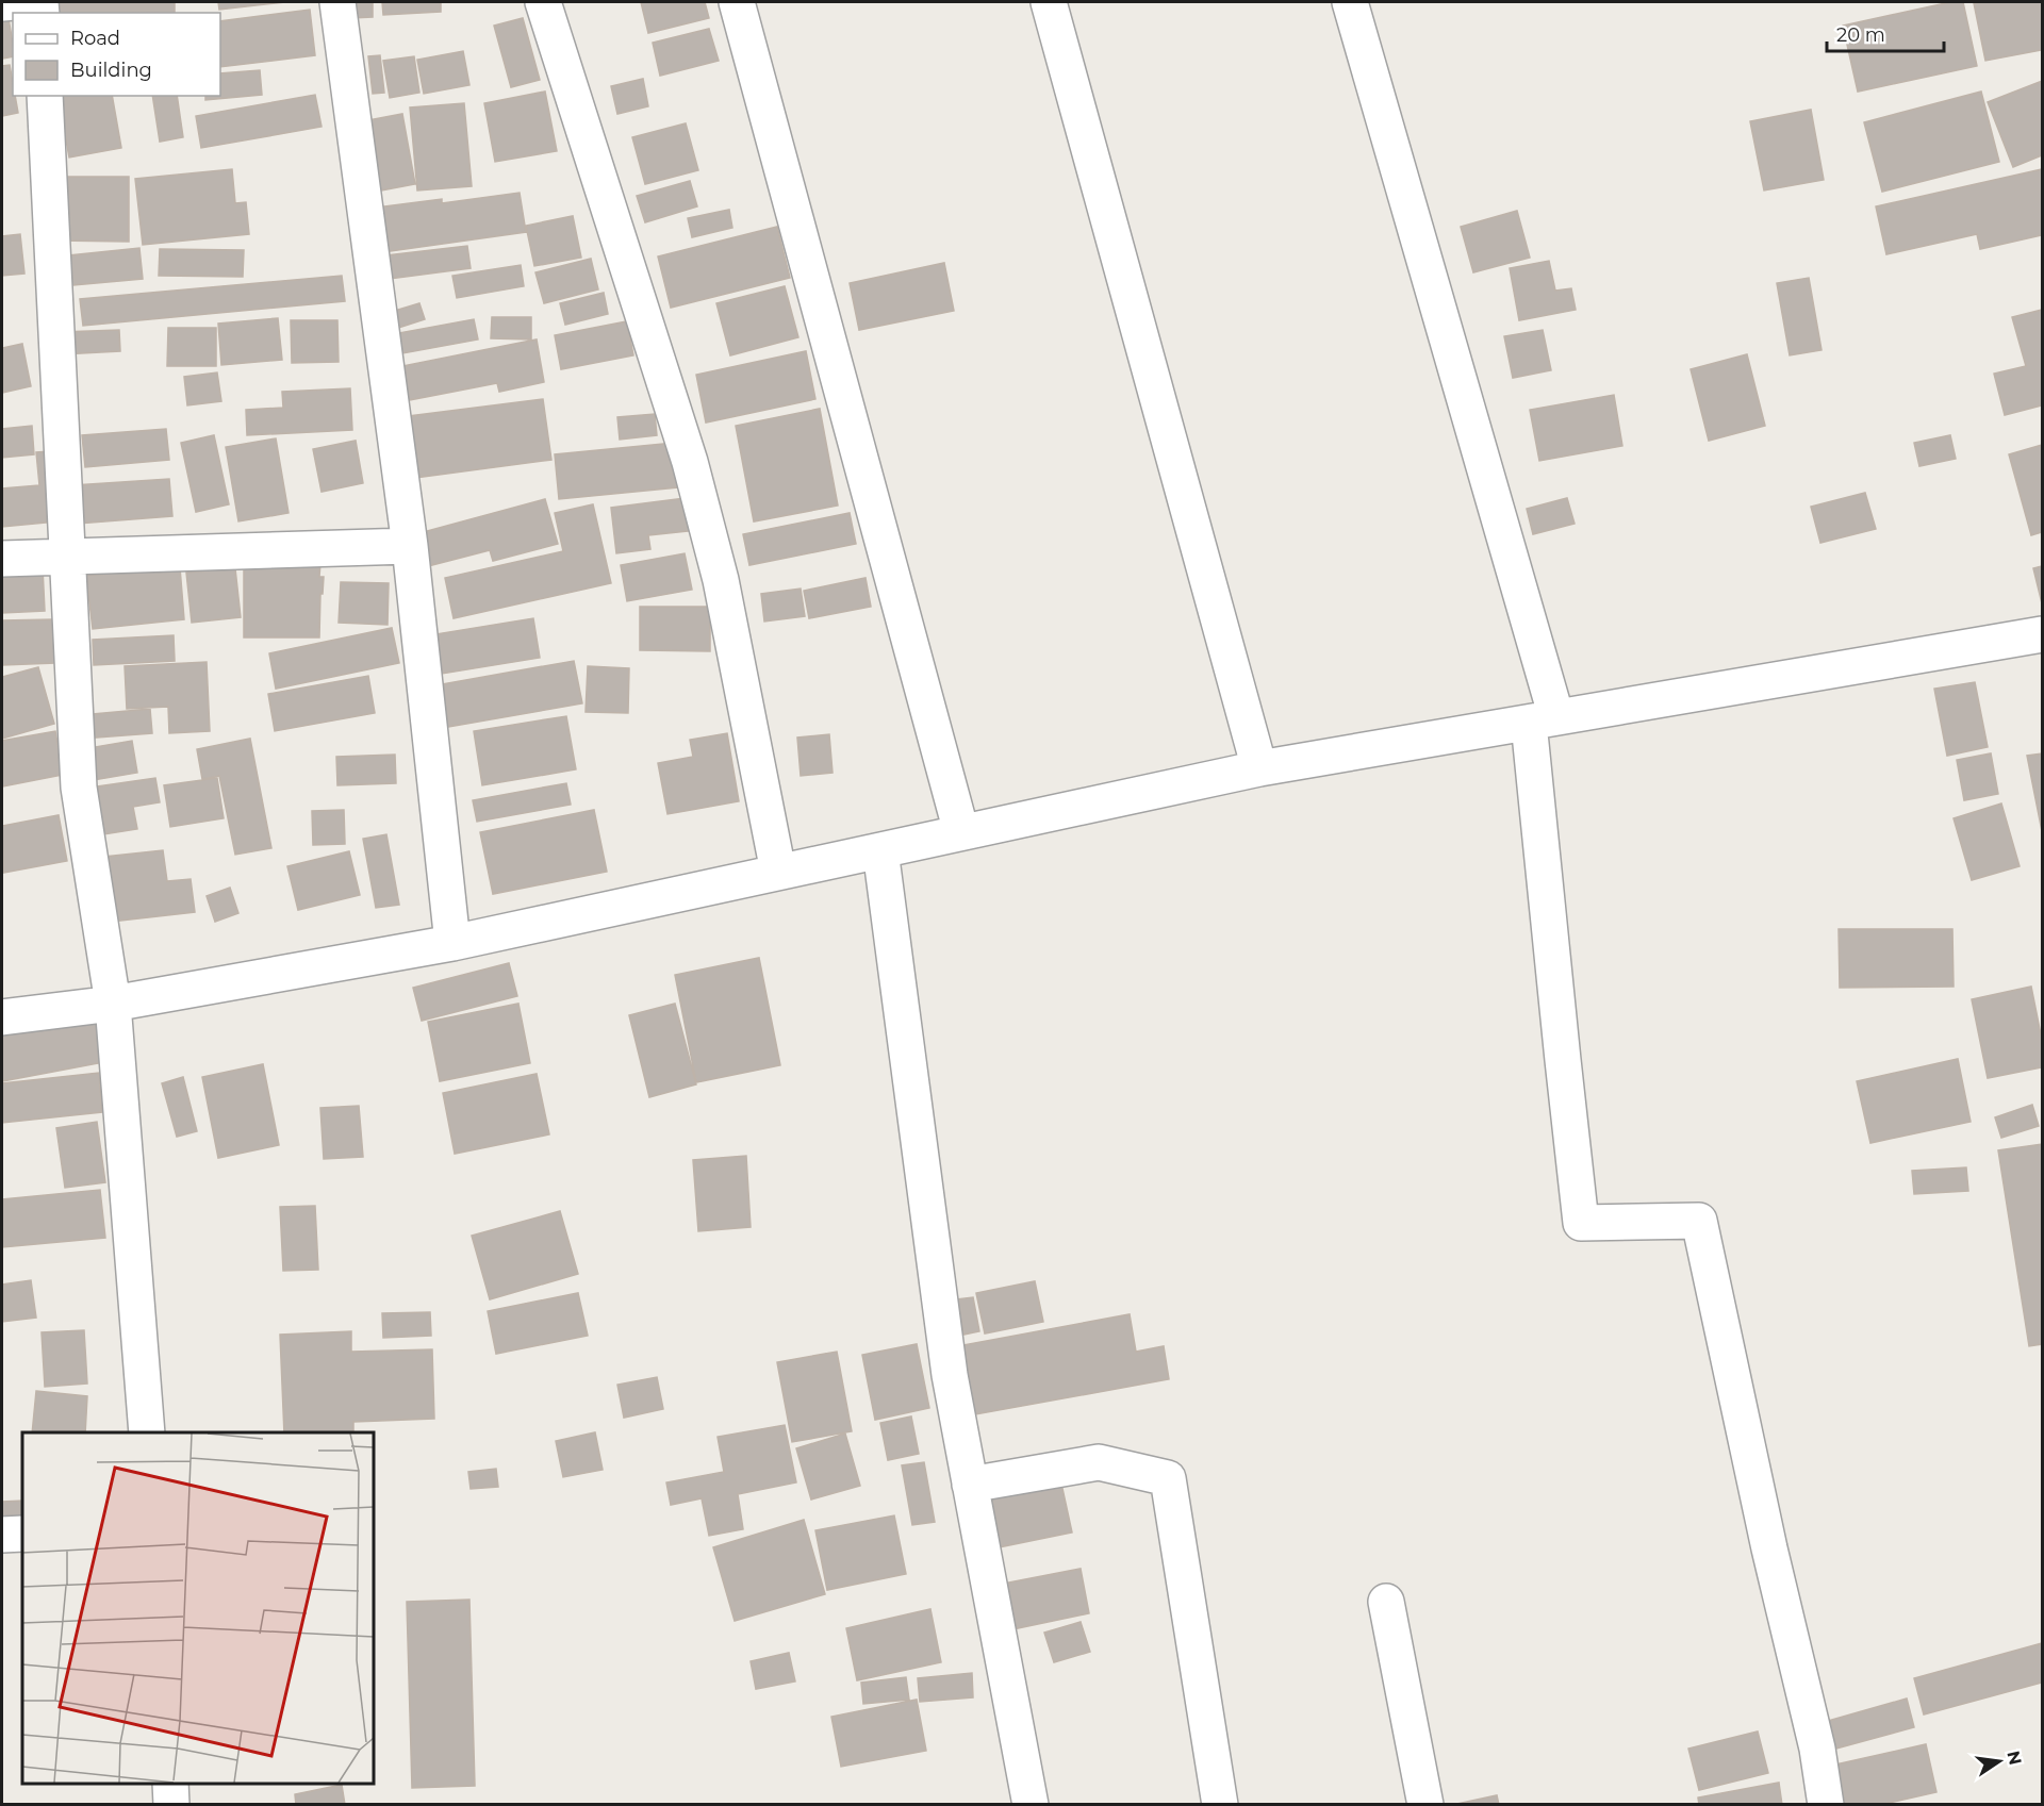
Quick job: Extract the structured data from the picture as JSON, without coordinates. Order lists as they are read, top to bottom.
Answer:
{
  "legend": ["Road", "Building"],
  "scale_bar": "20 m",
  "north": "right"
}
